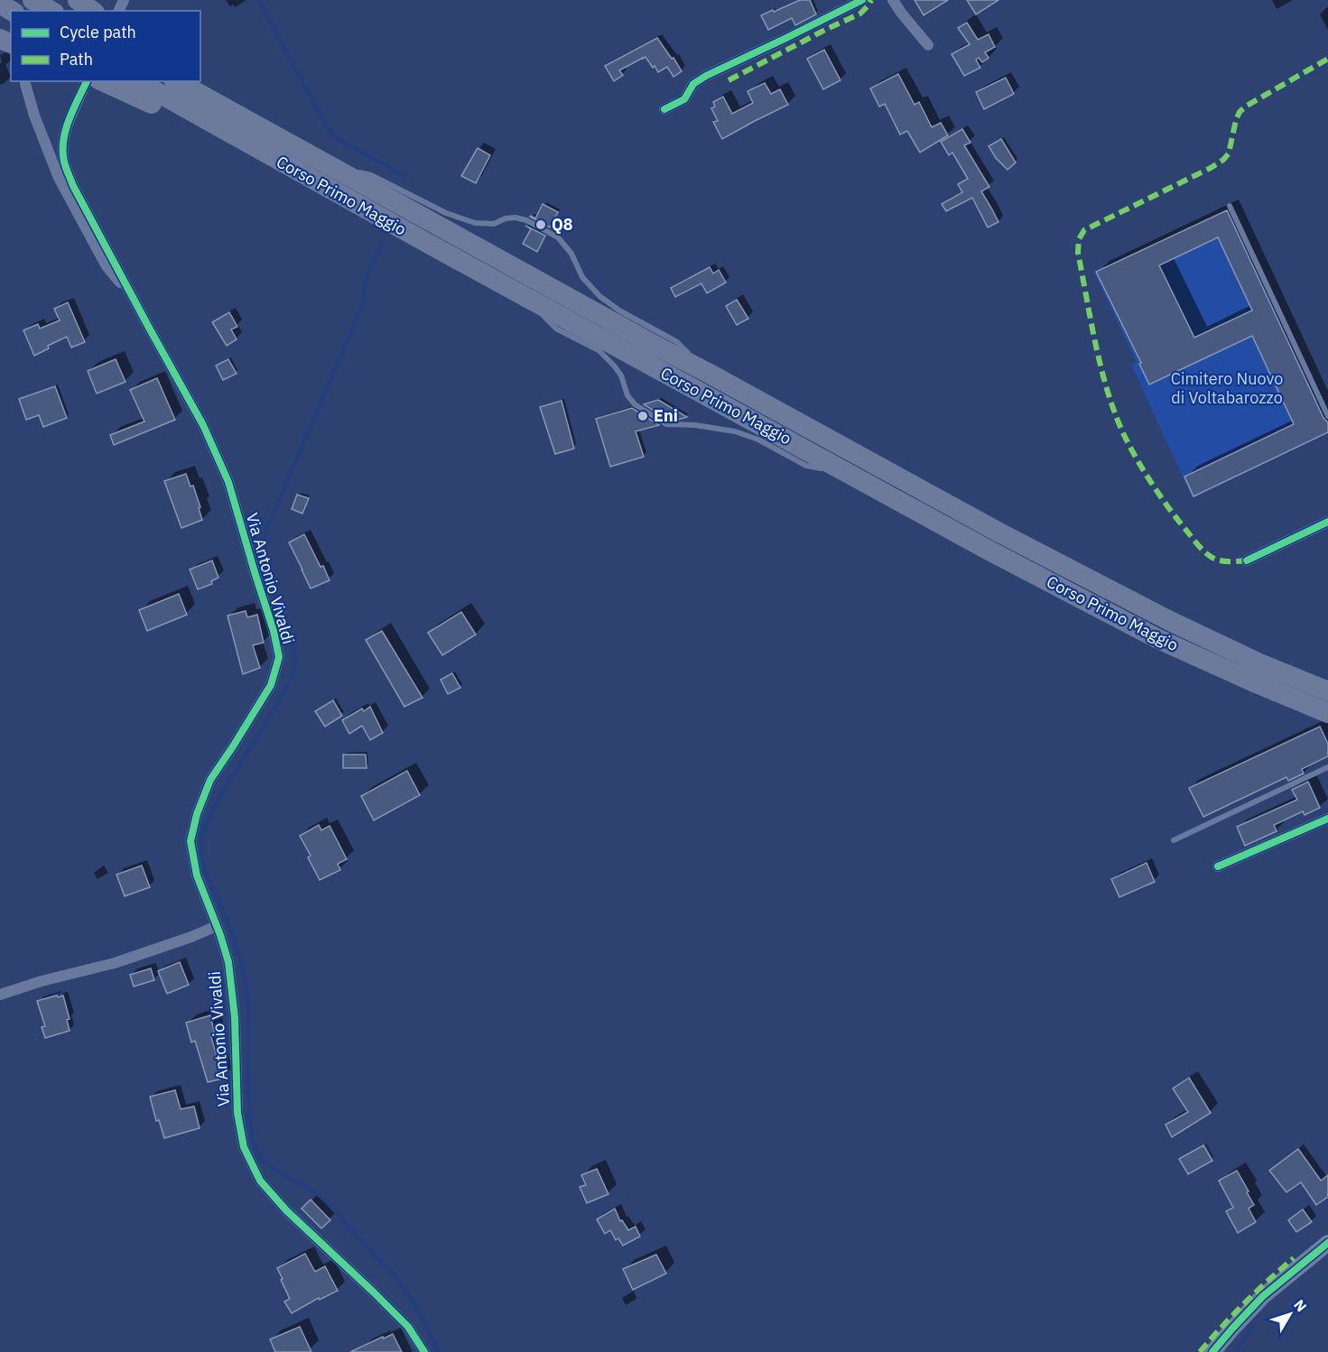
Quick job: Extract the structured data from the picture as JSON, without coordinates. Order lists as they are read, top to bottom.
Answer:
{
  "streets": {
    "highway": ["Corso Primo Maggio"],
    "street": ["Via Antonio Vivaldi"]
  },
  "parks": ["Cimitero Nuovo di Voltabarozzo"],
  "places": ["Q8", "Eni"],
  "legend": ["Cycle path", "Path"],
  "north": "top right"
}
